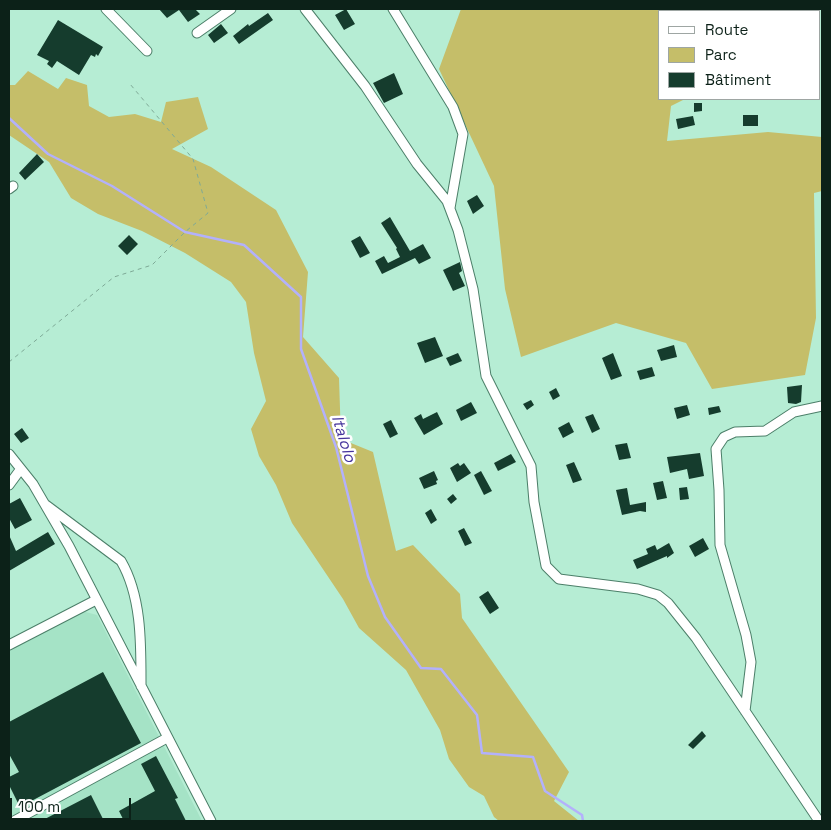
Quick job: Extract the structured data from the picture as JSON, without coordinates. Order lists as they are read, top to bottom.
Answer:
{
  "water": ["Italolo"],
  "legend": ["Route", "Parc", "Bâtiment"],
  "scale_bar": "100 m"
}
